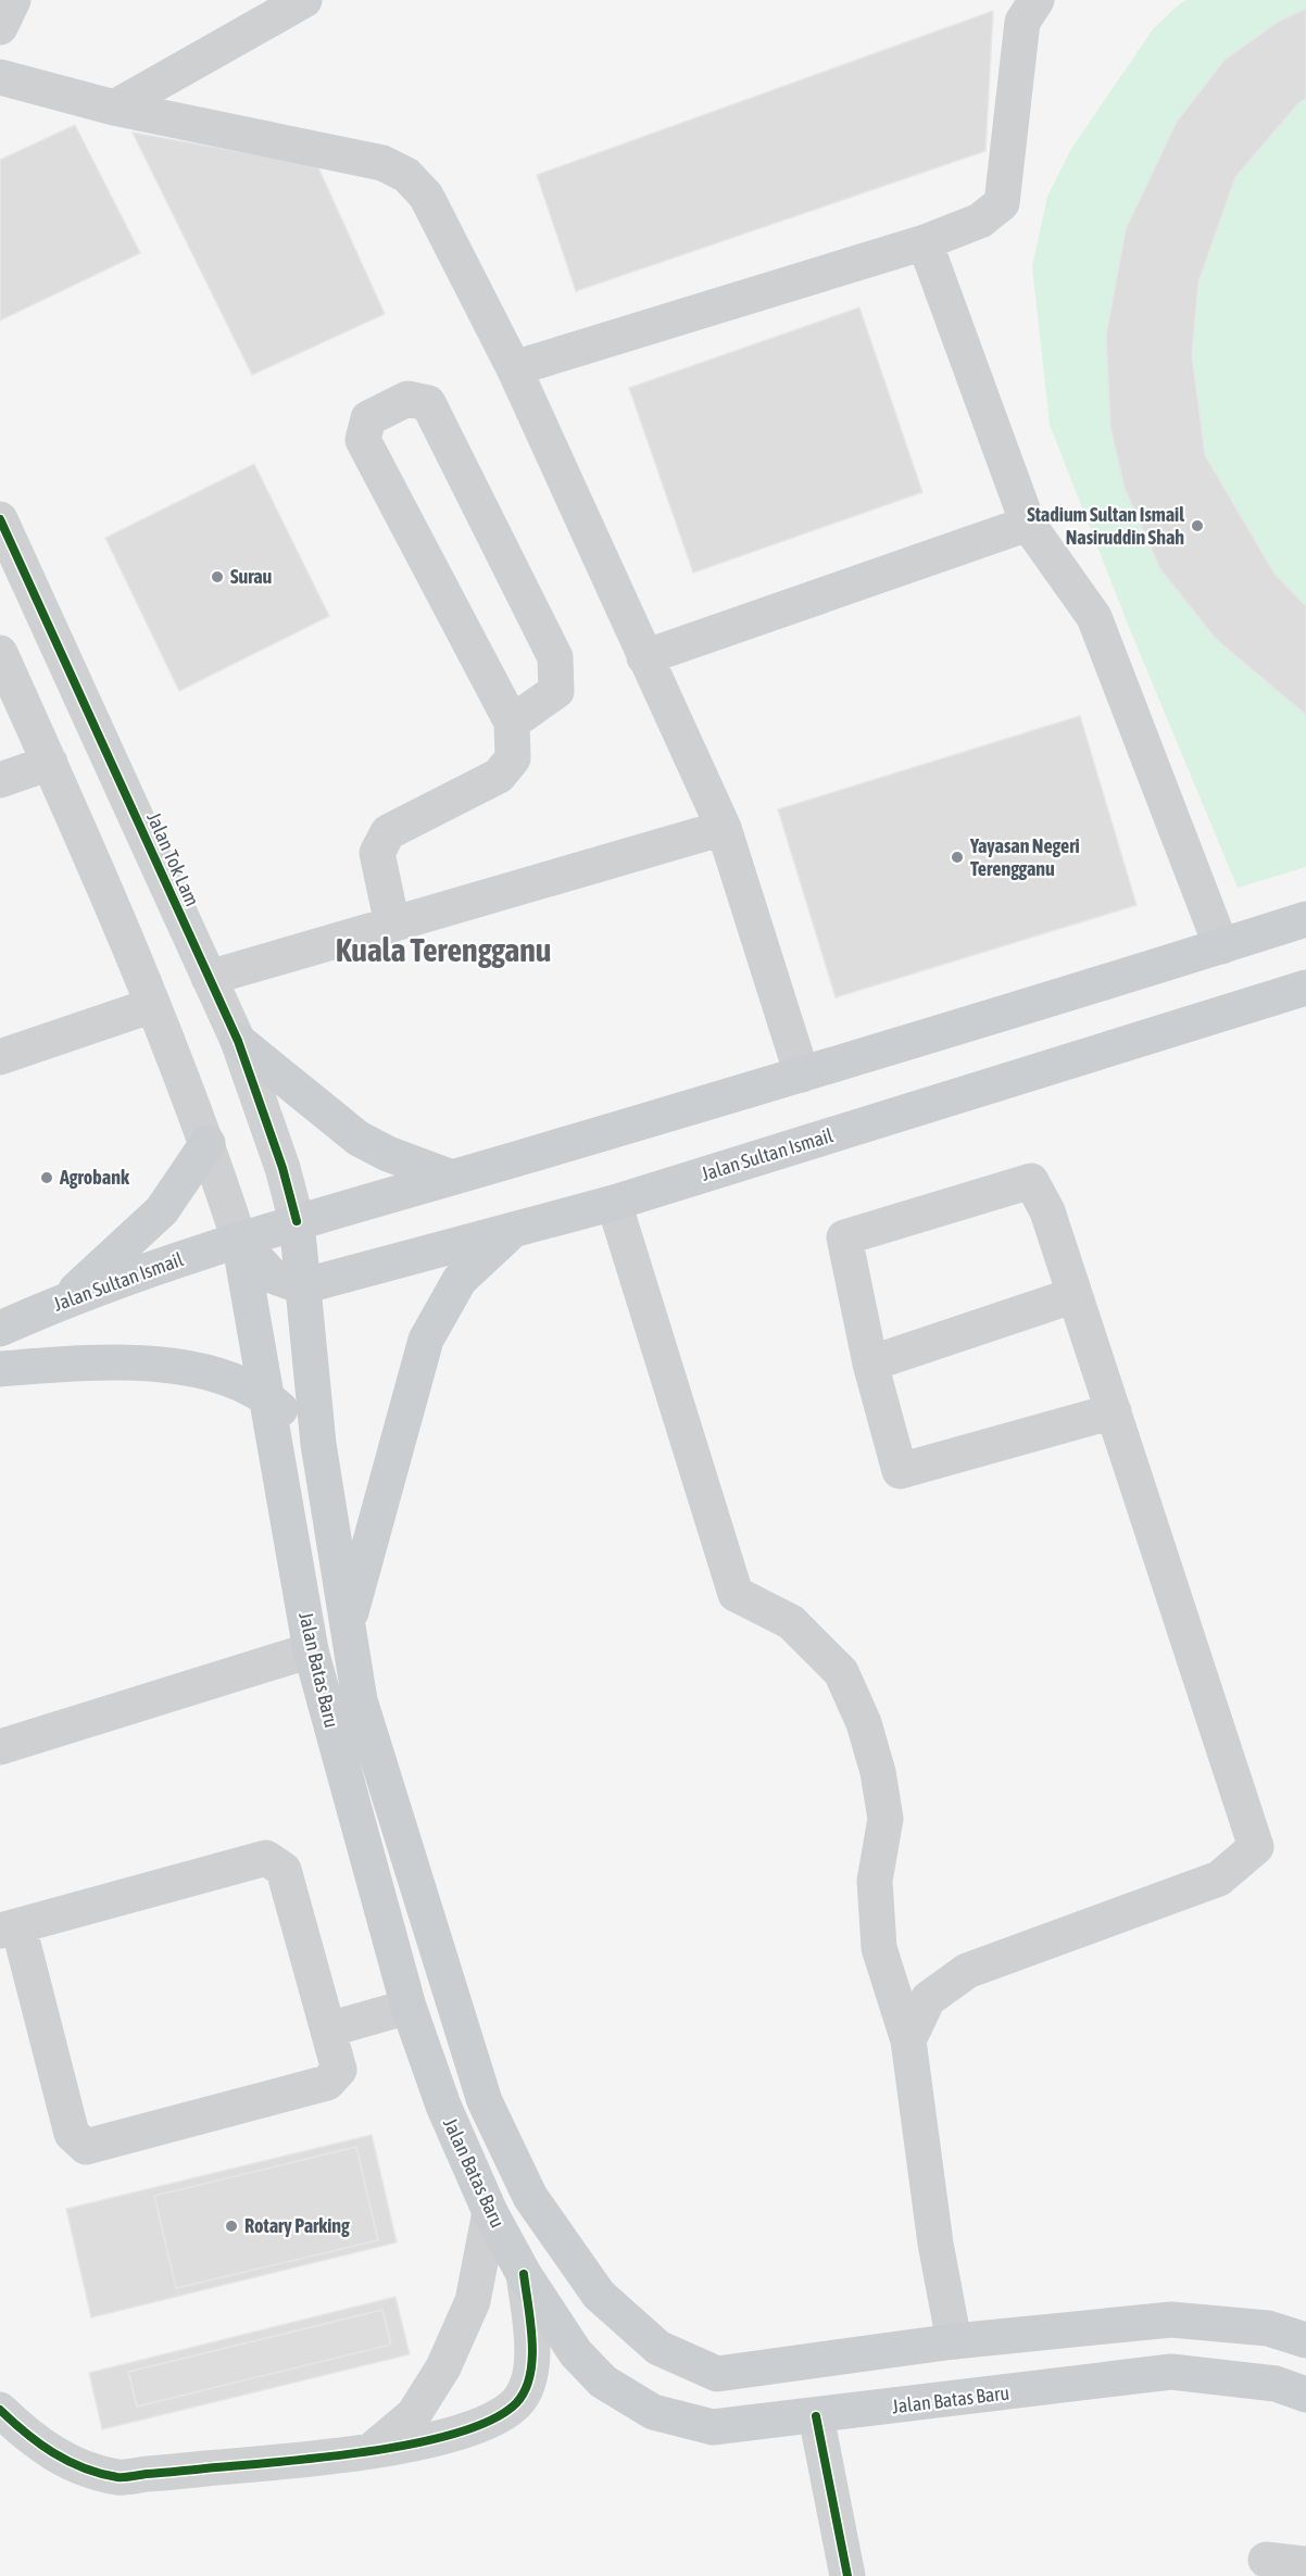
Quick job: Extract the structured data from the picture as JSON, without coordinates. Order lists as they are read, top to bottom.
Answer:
{
  "streets": {
    "main road": ["Jalan Sultan Ismail", "Jalan Batas Baru"],
    "street": ["Jalan Tok Lam"]
  },
  "crossings": [
    ["Jalan Tok Lam", "Jalan Sultan Ismail"],
    ["Jalan Tok Lam", "Jalan Batas Baru"],
    ["Jalan Sultan Ismail", "Jalan Batas Baru"]
  ],
  "districts": ["Kuala Terengganu"],
  "places": [
    "Stadium Sultan Ismail Nasiruddin Shah",
    "Surau",
    "Yayasan Negeri Terengganu",
    "Agrobank",
    "Rotary Parking"
  ]
}
